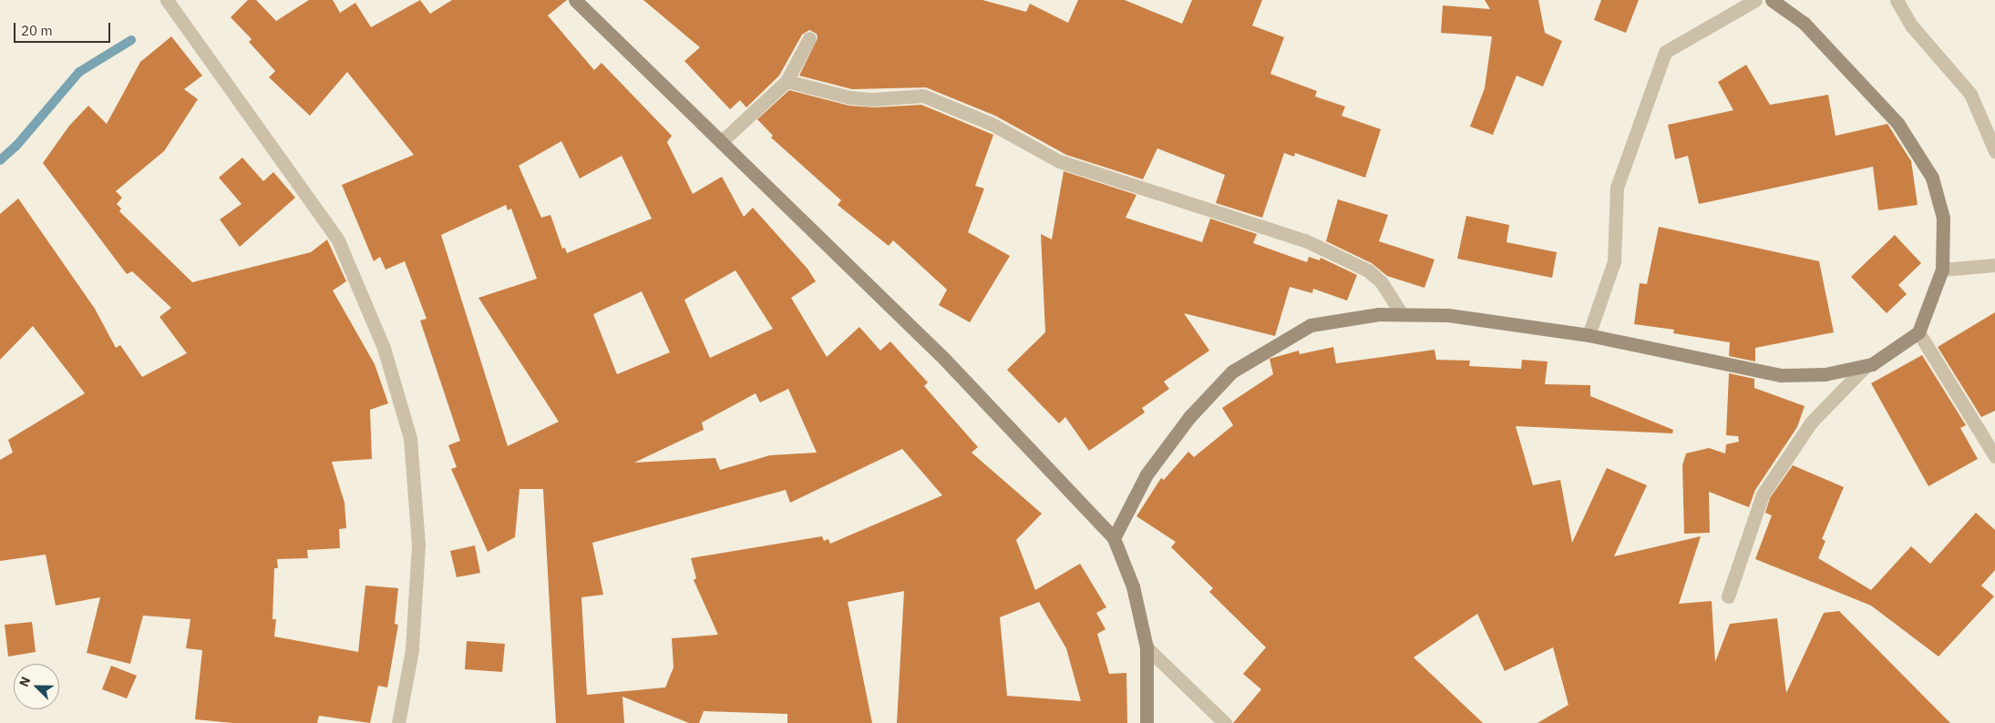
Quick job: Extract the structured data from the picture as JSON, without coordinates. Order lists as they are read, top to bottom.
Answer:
{
  "scale_bar": "20 m",
  "north": "top left"
}
